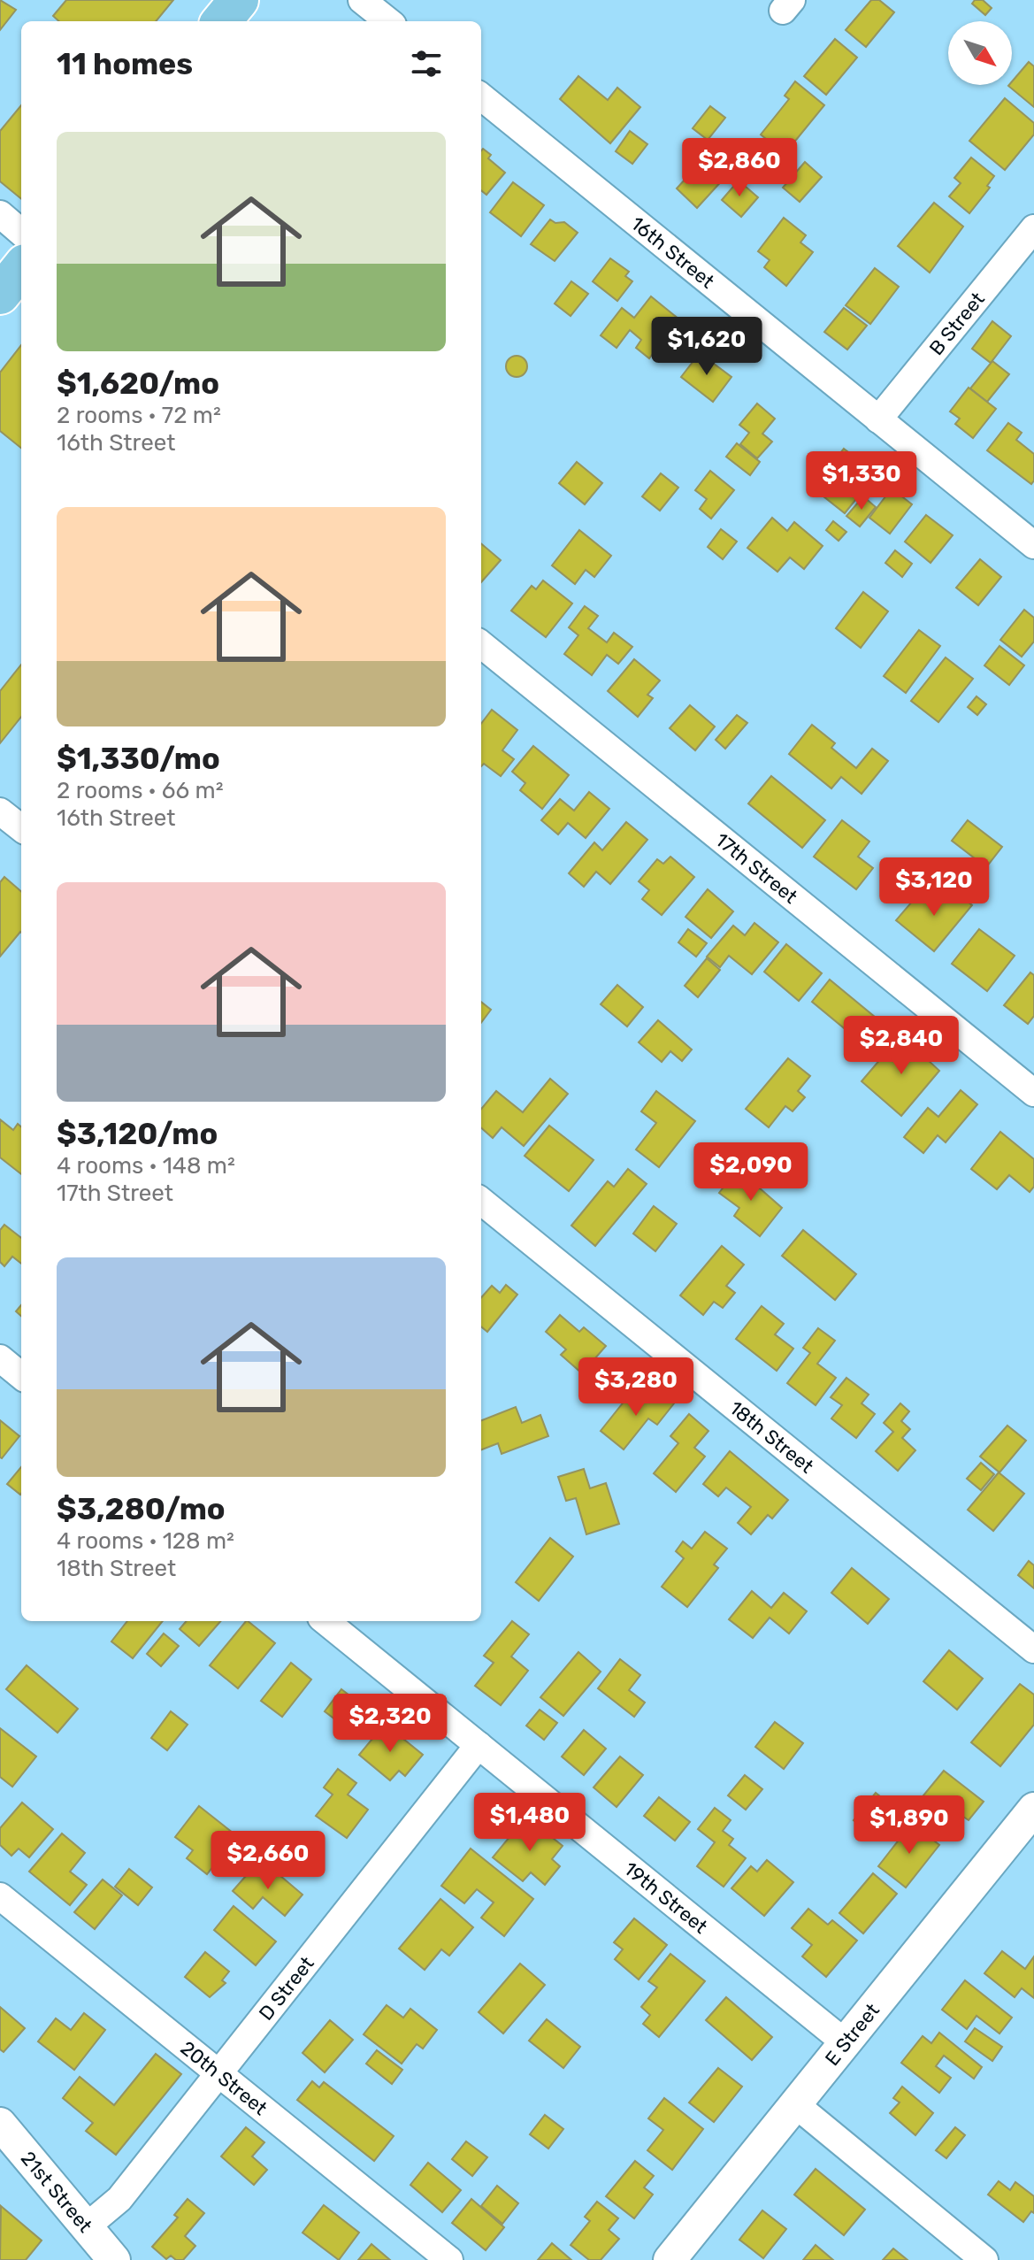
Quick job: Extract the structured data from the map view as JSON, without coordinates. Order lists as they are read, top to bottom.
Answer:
{
  "streets": {
    "street": [
      "16th Street",
      "B Street",
      "17th Street",
      "18th Street",
      "19th Street",
      "D Street",
      "E Street",
      "20th Street",
      "21st Street"
    ]
  },
  "crossings": [
    ["16th Street", "B Street"],
    ["19th Street", "D Street"],
    ["19th Street", "E Street"],
    ["D Street", "20th Street"],
    ["D Street", "21st Street"]
  ],
  "north": "bottom right",
  "page": {
    "heading": "11 homes",
    "list": [
      {
        "name": "$1,620/mo",
        "note": "2 rooms · 72 m² · 16th Street"
      },
      {
        "name": "$1,330/mo",
        "note": "2 rooms · 66 m² · 16th Street"
      },
      {
        "name": "$3,120/mo",
        "note": "4 rooms · 148 m² · 17th Street"
      },
      {
        "name": "$3,280/mo",
        "note": "4 rooms · 128 m² · 18th Street"
      }
    ],
    "price": [
      "$2,860",
      "$1,620",
      "$1,330",
      "$3,120",
      "$2,840",
      "$2,090",
      "$3,280",
      "$2,320",
      "$1,480",
      "$1,890",
      "$2,660"
    ]
  }
}
